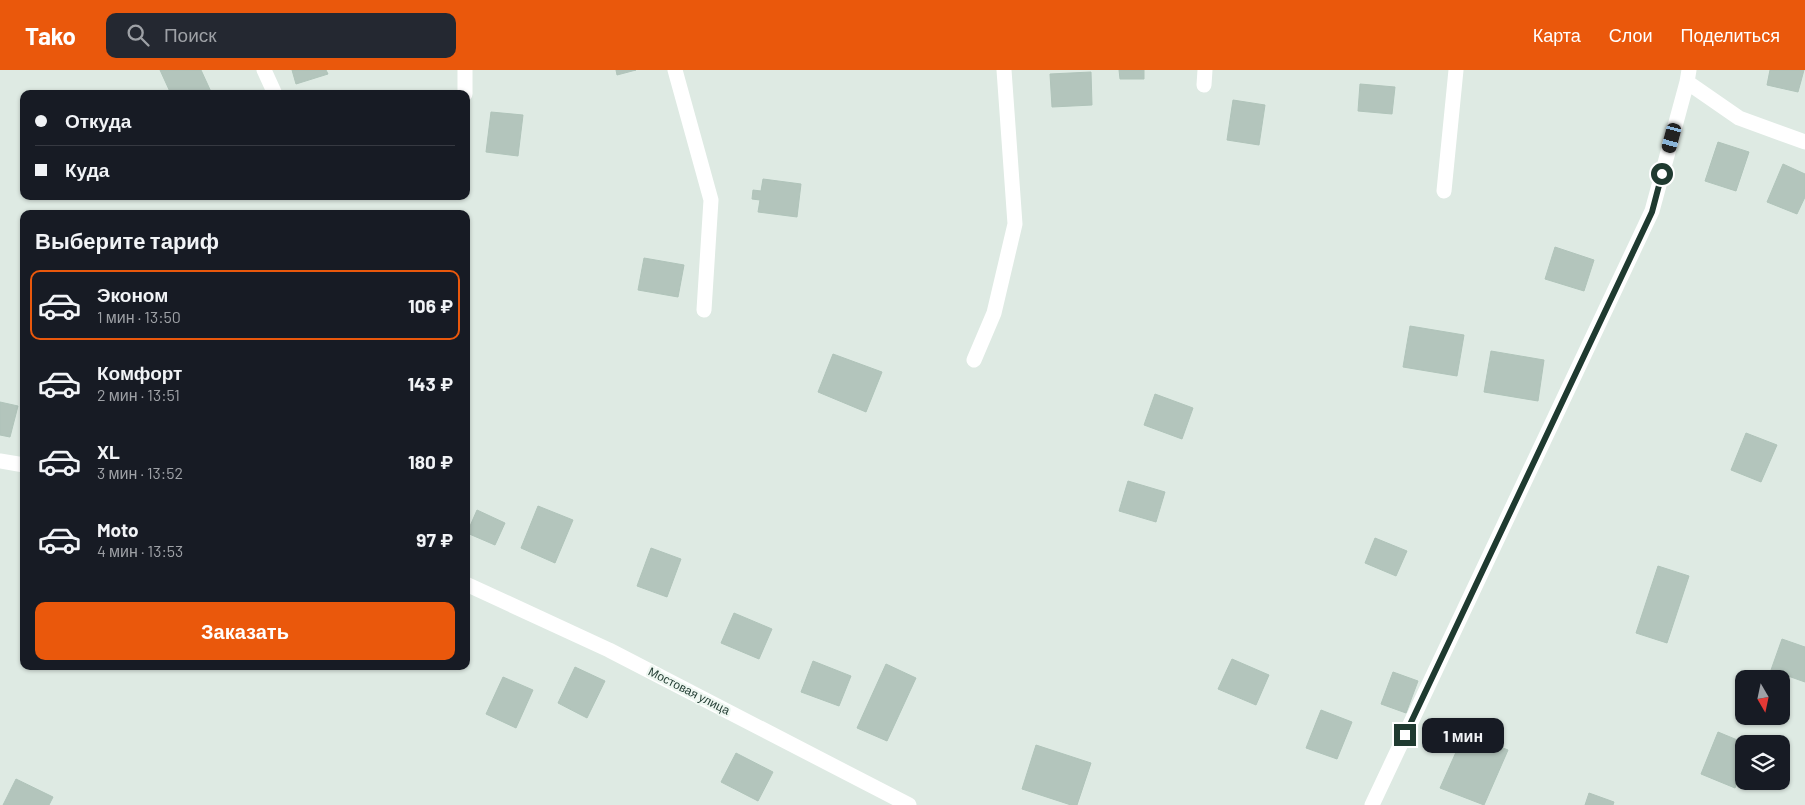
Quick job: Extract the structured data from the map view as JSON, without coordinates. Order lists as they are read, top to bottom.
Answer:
{
  "streets": {
    "street": ["Мостовая улица"]
  },
  "north": "bottom",
  "page": {
    "header": "Tako",
    "search": "Поиск",
    "nav": ["Карта", "Слои", "Поделиться"],
    "banner": ["Откуда", "Куда"],
    "heading": "Выберите тариф",
    "list": [
      {
        "name": "Эконом",
        "note": "1 мин · 13:50",
        "value": "106 ₽"
      },
      {
        "name": "Комфорт",
        "note": "2 мин · 13:51",
        "value": "143 ₽"
      },
      {
        "name": "XL",
        "note": "3 мин · 13:52",
        "value": "180 ₽"
      },
      {
        "name": "Moto",
        "note": "4 мин · 13:53",
        "value": "97 ₽"
      }
    ],
    "buttons": "Заказать",
    "bubble": "1 мин"
  }
}
